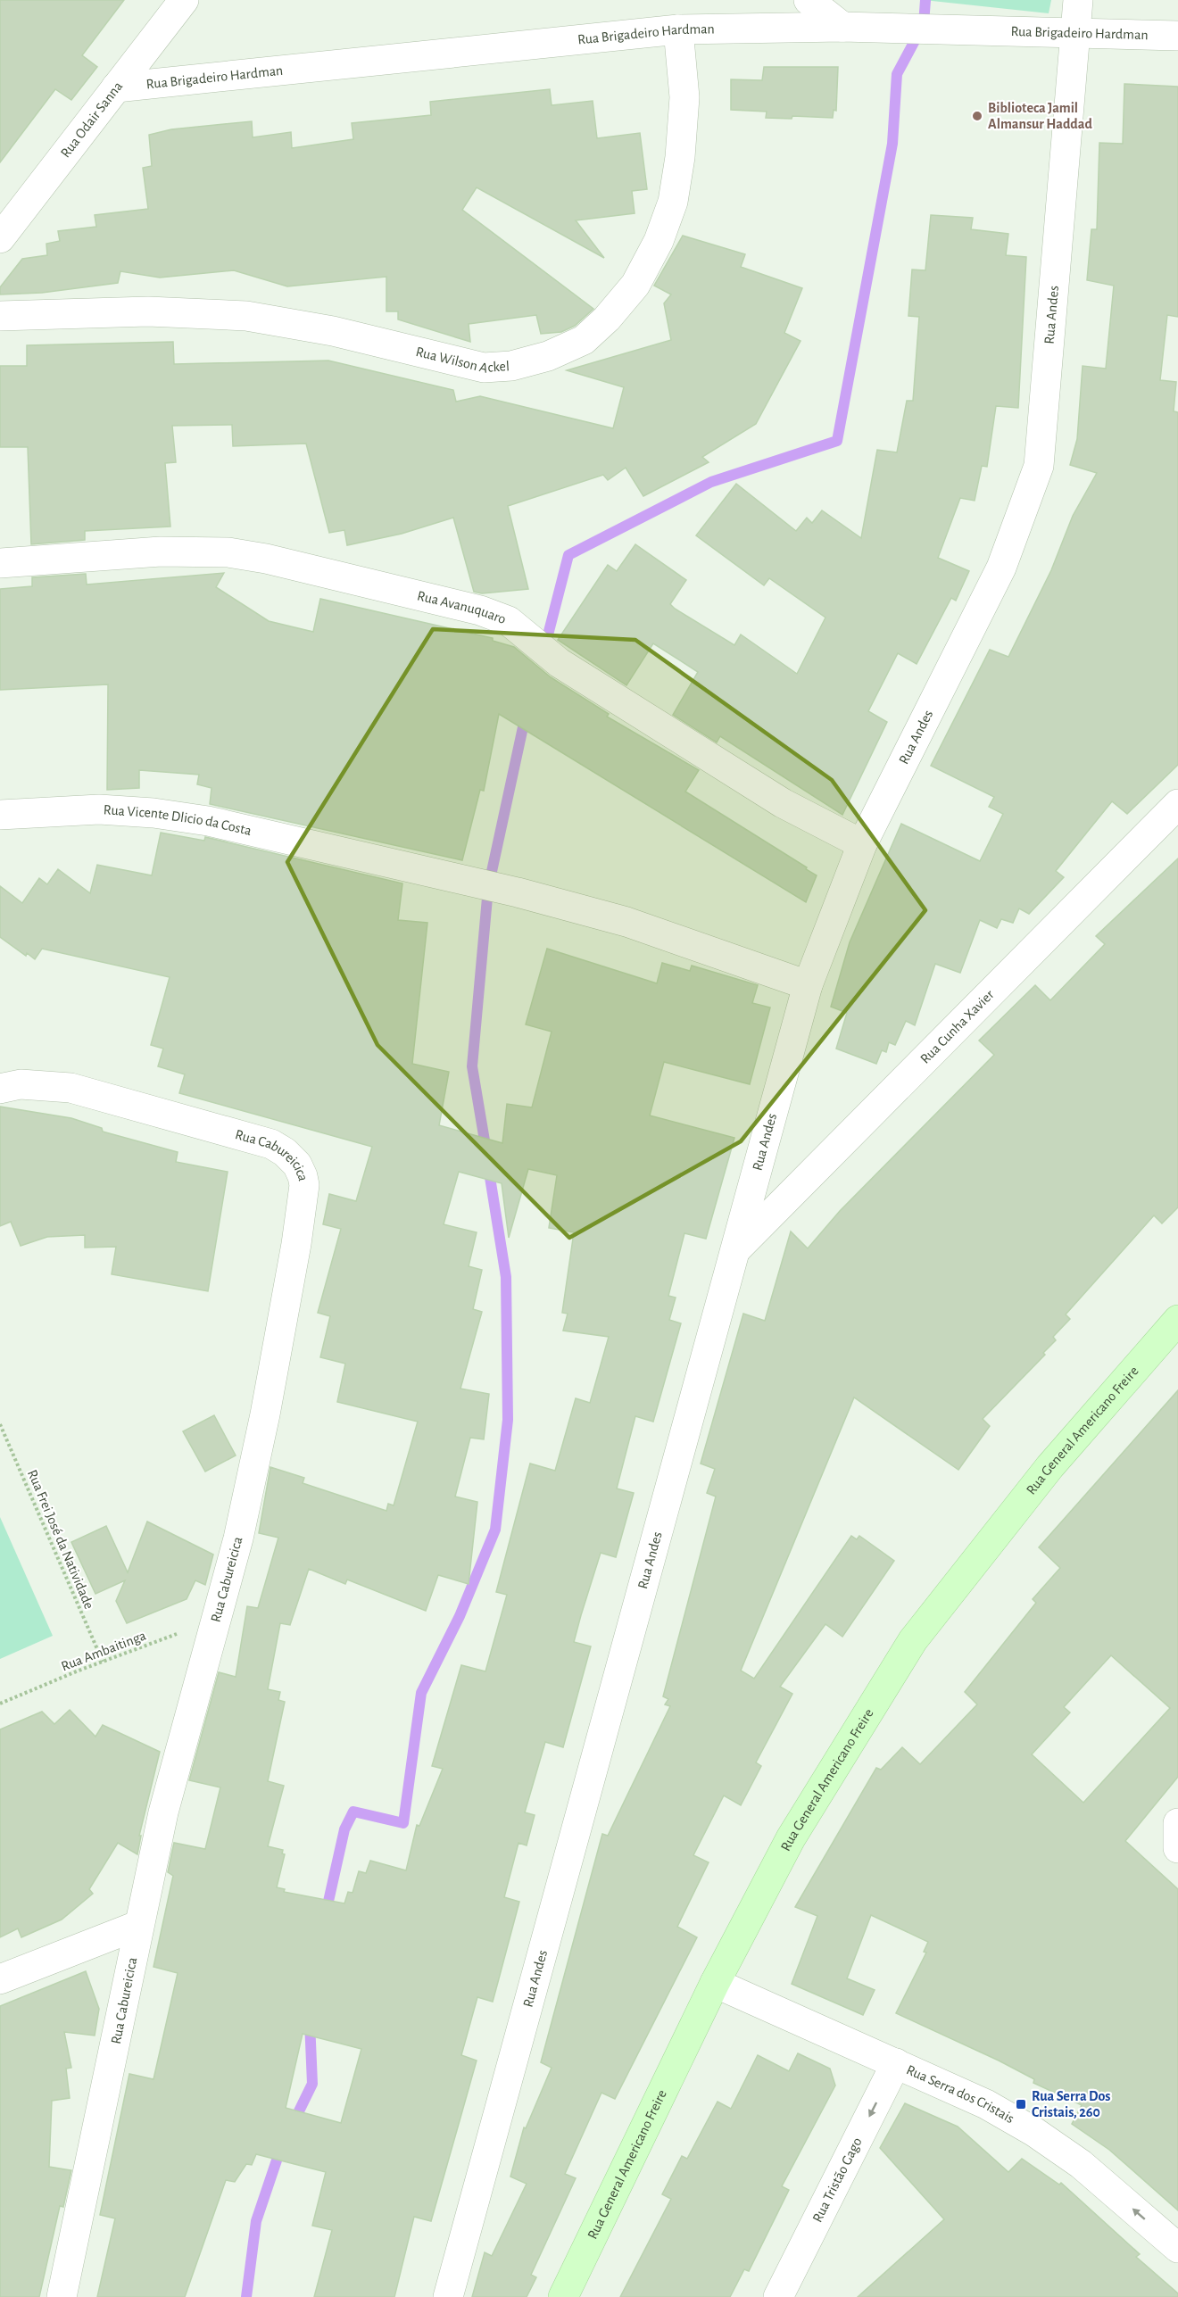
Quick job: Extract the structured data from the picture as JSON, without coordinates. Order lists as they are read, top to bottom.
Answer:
{
  "streets": {
    "main road": ["Rua General Americano Freire"],
    "street": [
      "Rua Brigadeiro Hardman",
      "Rua Odair Sanna",
      "Rua Andes",
      "Rua Wilson Ackel",
      "Rua Avanuquaro",
      "Rua Vicente Dlicio da Costa",
      "Rua Cunha Xavier",
      "Rua Cabureicica",
      "Rua Serra dos Cristais",
      "Rua Tristão Gago"
    ],
    "path": ["Rua Frei José da Natividade", "Rua Ambaitinga"]
  },
  "crossings": [
    ["Rua Brigadeiro Hardman", "Rua Odair Sanna"],
    ["Rua Brigadeiro Hardman", "Rua Andes"],
    ["Rua Brigadeiro Hardman", "Rua Wilson Ackel"],
    ["Rua Andes", "Rua Avanuquaro"],
    ["Rua Andes", "Rua Vicente Dlicio da Costa"],
    ["Rua Andes", "Rua Cunha Xavier"],
    ["Rua Cabureicica", "Rua Ambaitinga"],
    ["Rua General Americano Freire", "Rua Serra dos Cristais"],
    ["Rua Frei José da Natividade", "Rua Ambaitinga"],
    ["Rua Serra dos Cristais", "Rua Tristão Gago"]
  ],
  "one_way": ["Rua Serra dos Cristais", "Rua Tristão Gago"],
  "places": {
    "other": ["Biblioteca Jamil Almansur Haddad"],
    "transit": ["Rua Serra Dos Cristais, 260"]
  }
}
